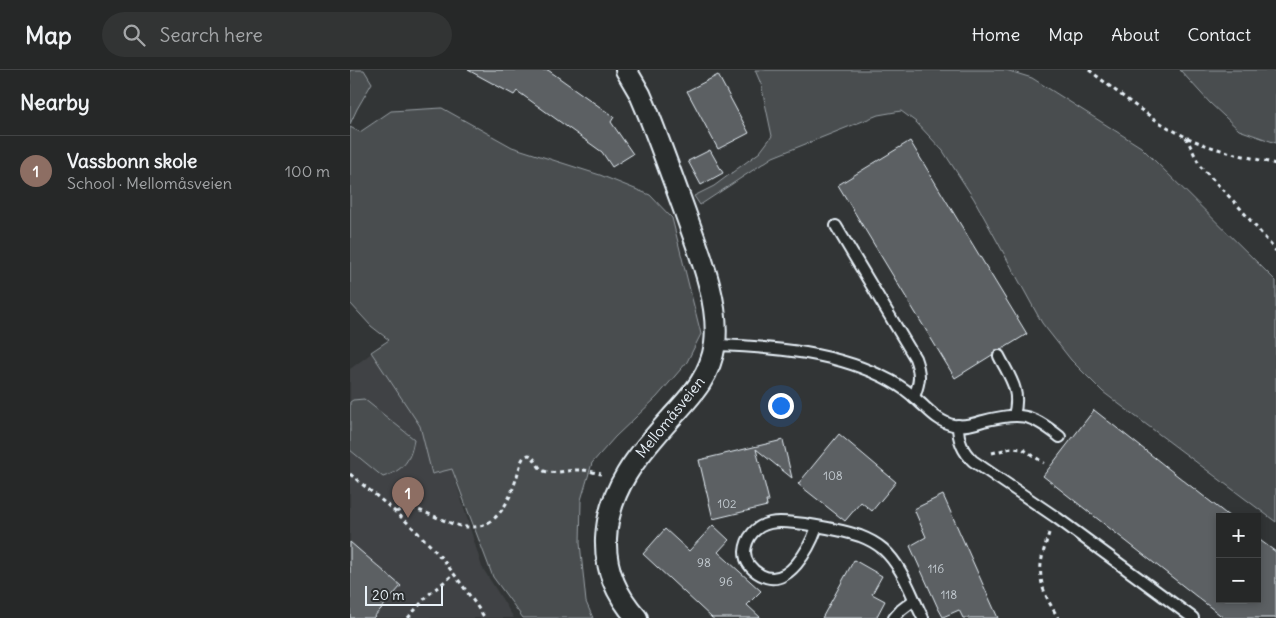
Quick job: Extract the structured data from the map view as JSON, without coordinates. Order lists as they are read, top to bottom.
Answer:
{
  "streets": {
    "street": ["Mellomåsveien"]
  },
  "house_numbers": [
    "108",
    "102",
    "98",
    "116",
    "96",
    "118"
  ],
  "scale_bar": "20 m",
  "page": {
    "header": "Map",
    "search": "Search here",
    "nav": [
      "Home",
      "Map",
      "About",
      "Contact"
    ],
    "heading": "Nearby",
    "list": [
      {
        "mark": "1",
        "name": "Vassbonn skole",
        "note": "School · Mellomåsveien",
        "value": "100 m"
      }
    ],
    "pins": "1",
    "map_buttons": ["+", "−"],
    "scale": "20 m"
  }
}
